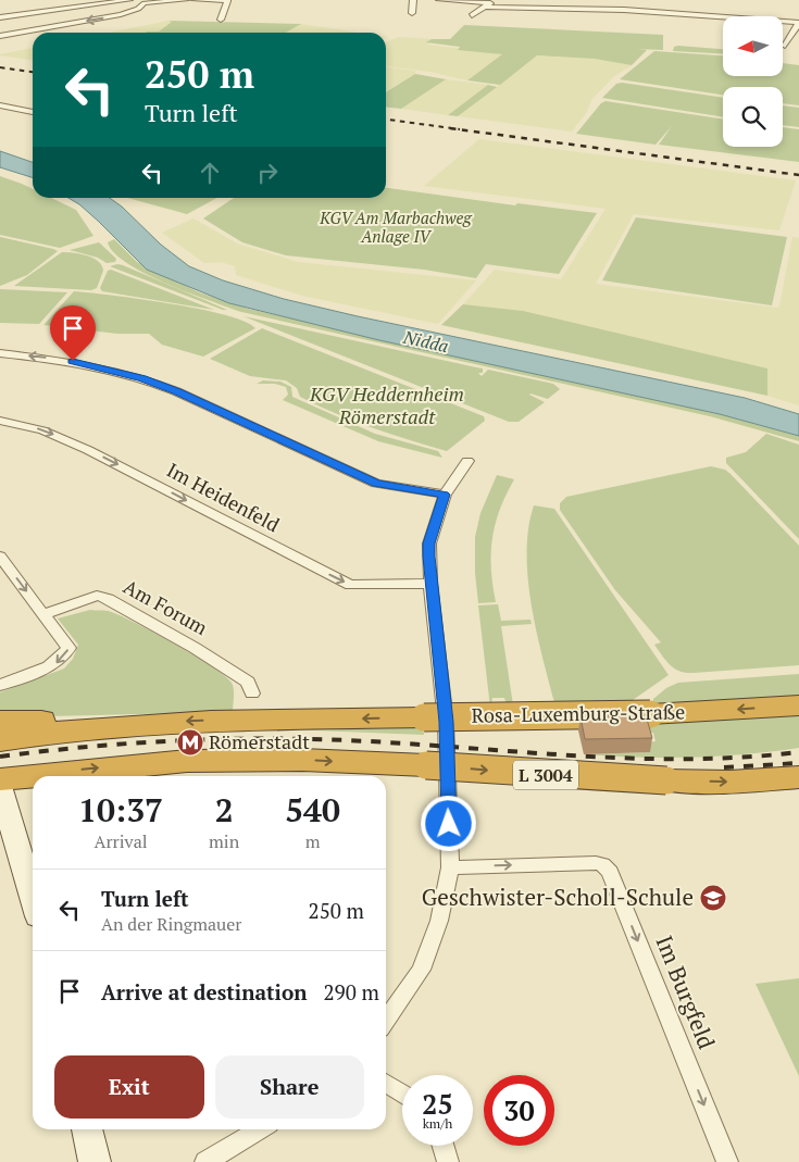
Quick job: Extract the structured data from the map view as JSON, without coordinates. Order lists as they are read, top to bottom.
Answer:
{
  "streets": {
    "highway": ["Rosa-Luxemburg-Straße", "L 3004"],
    "street": ["Im Heidenfeld", "Am Forum", "Im Burgfeld"]
  },
  "one_way": ["Im Burgfeld"],
  "water": ["Nidda"],
  "parks": ["KGV Am Marbachweg Anlage IV", "KGV Heddernheim Römerstadt"],
  "places": {
    "metro station": ["Römerstadt"],
    "school or university": ["Geschwister-Scholl-Schule"]
  },
  "north": "left",
  "page": {
    "turn": ["250 m", "Turn left"],
    "eta": [
      "10:37",
      "Arrival",
      "2",
      "min",
      "540",
      "m"
    ],
    "list": [
      {
        "name": "Turn left",
        "note": "An der Ringmauer",
        "value": "250 m"
      },
      {
        "name": "Arrive at destination",
        "value": "290 m"
      }
    ],
    "buttons": ["Exit", "Share"],
    "speed": "25 km/h",
    "limit": "30"
  }
}
